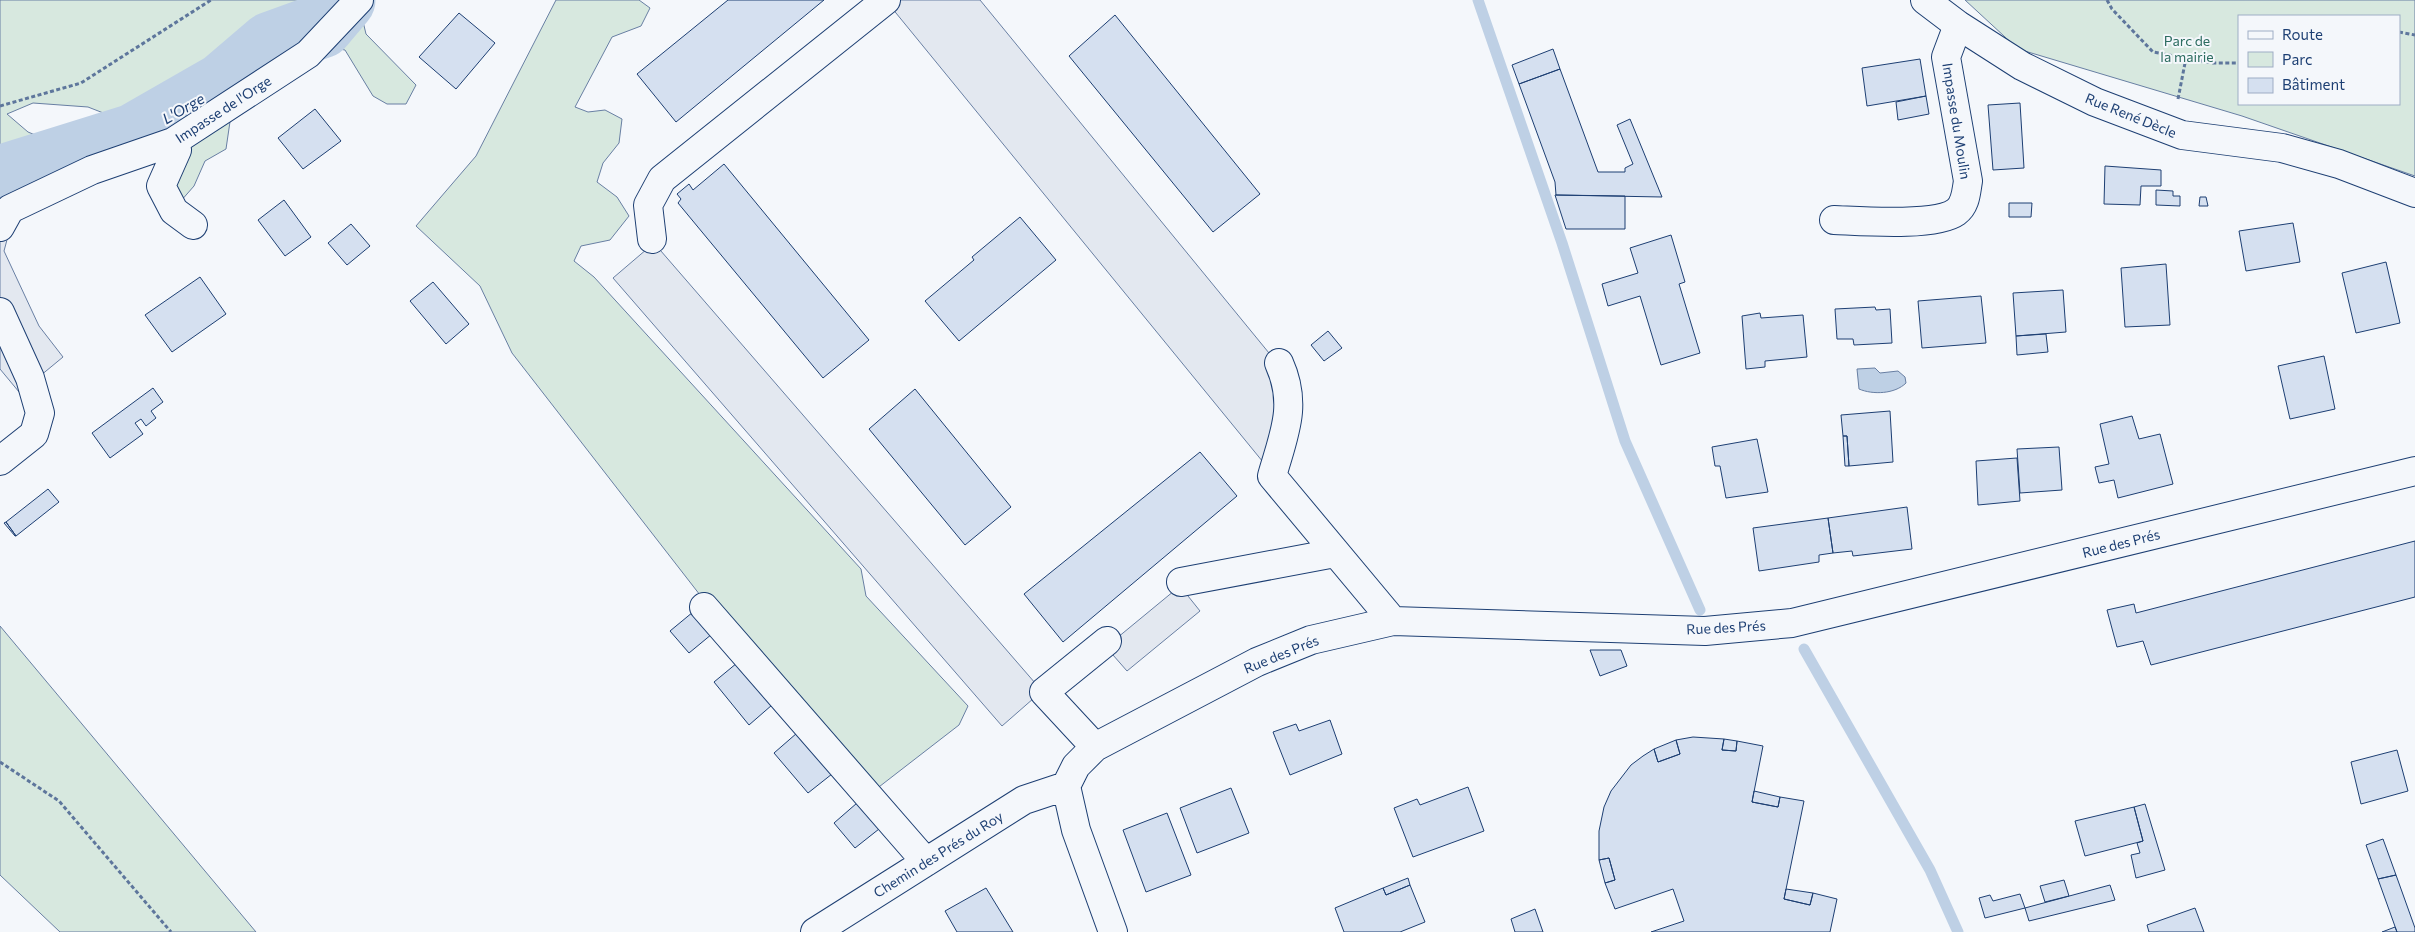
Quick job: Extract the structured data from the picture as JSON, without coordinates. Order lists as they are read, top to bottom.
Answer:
{
  "streets": {
    "street": [
      "Impasse de l'Orge",
      "Rue René Dècle",
      "Impasse du Moulin",
      "Rue des Prés",
      "Chemin des Prés du Roy"
    ]
  },
  "crossings": [
    ["Rue René Dècle", "Impasse du Moulin"],
    ["Rue des Prés", "Chemin des Prés du Roy"]
  ],
  "water": ["L'Orge"],
  "parks": ["Parc de la mairie"],
  "legend": ["Route", "Parc", "Bâtiment"]
}
